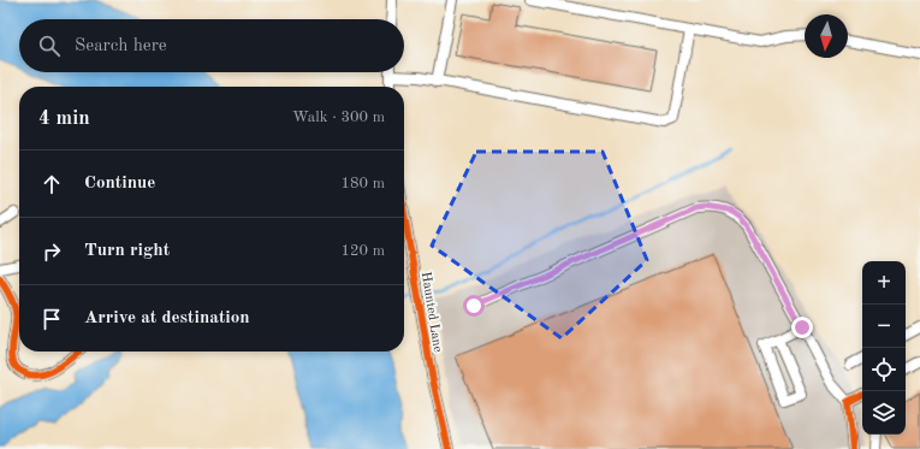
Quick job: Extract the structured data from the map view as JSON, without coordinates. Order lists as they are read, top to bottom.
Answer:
{
  "streets": {
    "street": ["Haunted Lane"]
  },
  "north": "bottom",
  "page": {
    "search": "Search here",
    "heading": ["4 min", "Walk · 300 m"],
    "list": [
      ["Continue", "180 m"],
      ["Turn right", "120 m"],
      "Arrive at destination"
    ],
    "map_buttons": ["+", "−"]
  }
}
